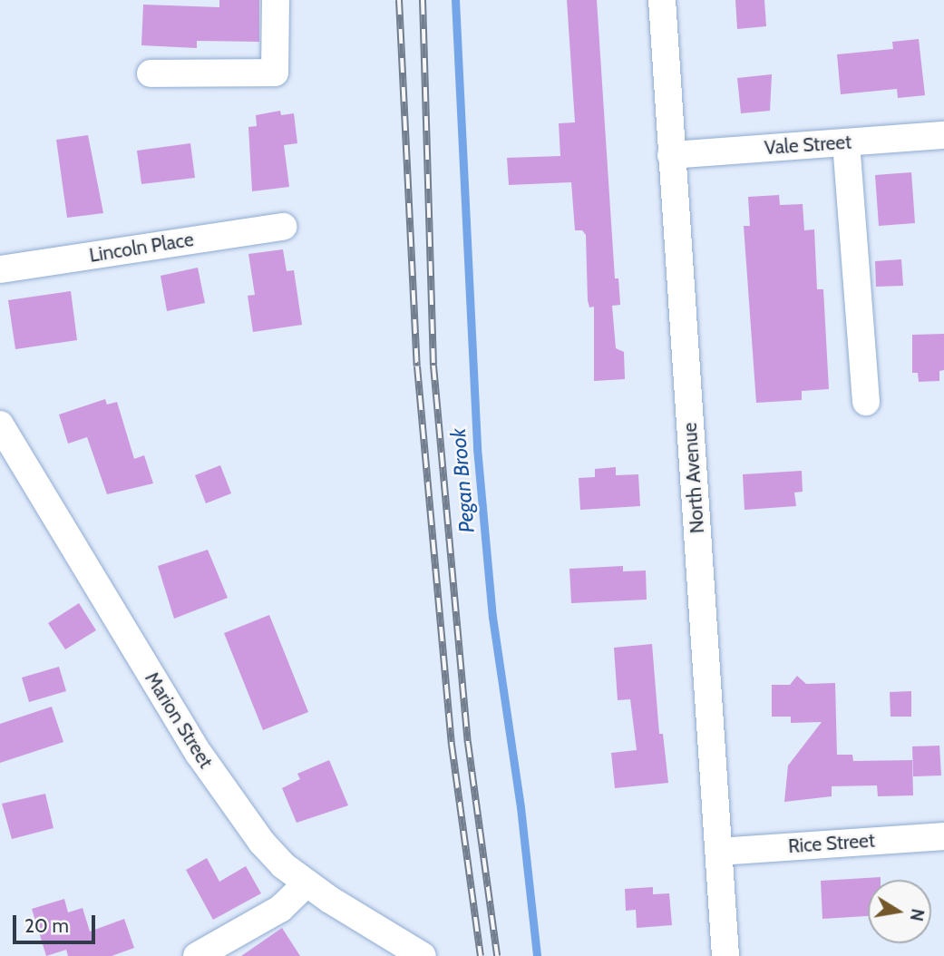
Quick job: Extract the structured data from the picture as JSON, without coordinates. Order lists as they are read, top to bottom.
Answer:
{
  "streets": {
    "street": [
      "Vale Street",
      "Lincoln Place",
      "North Avenue",
      "Marion Street",
      "Rice Street"
    ]
  },
  "crossings": [
    ["Vale Street", "North Avenue"],
    ["North Avenue", "Rice Street"]
  ],
  "water": ["Pegan Brook"],
  "scale_bar": "20 m",
  "north": "right"
}
